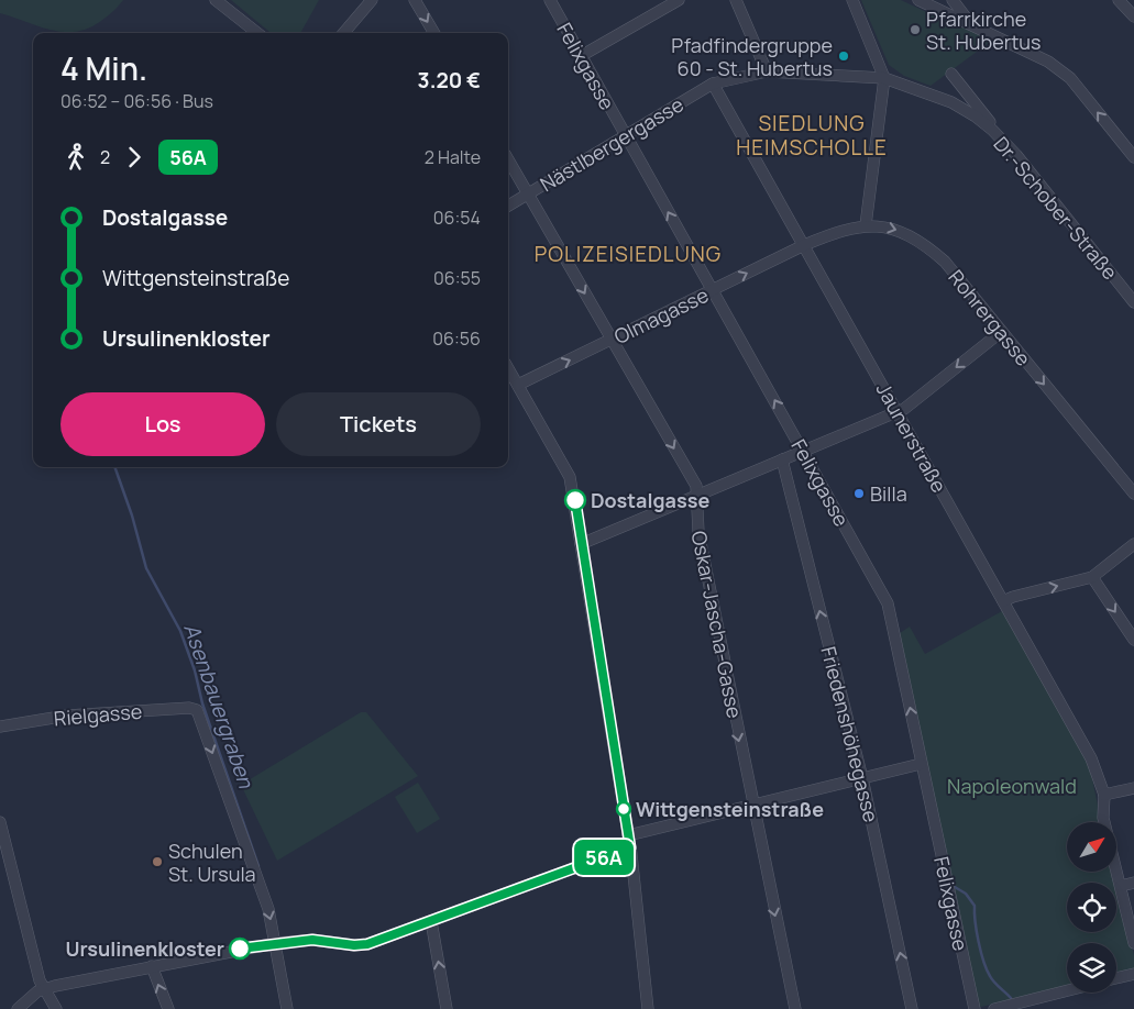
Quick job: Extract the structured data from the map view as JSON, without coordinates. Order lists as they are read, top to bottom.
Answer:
{
  "streets": {
    "street": [
      "Felixgasse",
      "Nästlbergergasse",
      "Dr.-Schober-Straße",
      "Olmagasse",
      "Rohrergasse",
      "Jaunerstraße",
      "Oskar-Jascha-Gasse",
      "Rielgasse",
      "Friedenshöhegasse"
    ]
  },
  "crossings": [
    ["Felixgasse", "Nästlbergergasse"],
    ["Felixgasse", "Olmagasse"],
    ["Nästlbergergasse", "Dr.-Schober-Straße"],
    ["Nästlbergergasse", "Jaunerstraße"],
    ["Nästlbergergasse", "Oskar-Jascha-Gasse"],
    ["Olmagasse", "Rohrergasse"],
    ["Olmagasse", "Jaunerstraße"],
    ["Olmagasse", "Oskar-Jascha-Gasse"],
    ["Rohrergasse", "Jaunerstraße"]
  ],
  "one_way": [
    "Felixgasse",
    "Olmagasse",
    "Rohrergasse",
    "Oskar-Jascha-Gasse",
    "Friedenshöhegasse"
  ],
  "districts": ["SIEDLUNG HEIMSCHOLLE", "POLIZEISIEDLUNG"],
  "water": ["Asenbauergraben"],
  "parks": ["Napoleonwald"],
  "places": [
    "Pfarrkirche St. Hubertus",
    "Pfadfindergruppe 60 - St. Hubertus",
    "Billa",
    "Dostalgasse",
    "Wittgensteinstraße",
    "Schulen St. Ursula",
    "Ursulinenkloster"
  ],
  "lines": ["bus line 56A"],
  "north": "top right",
  "page": {
    "on_map": "56A",
    "heading": ["4 Min.", "06:52 – 06:56 · Bus", "3.20 €"],
    "legs": ["2", "56A", "2 Halte"],
    "list": [
      {
        "name": "Dostalgasse",
        "value": "06:54"
      },
      {
        "name": "Wittgensteinstraße",
        "value": "06:55"
      },
      {
        "name": "Ursulinenkloster",
        "value": "06:56"
      }
    ],
    "buttons": ["Los", "Tickets"]
  }
}
